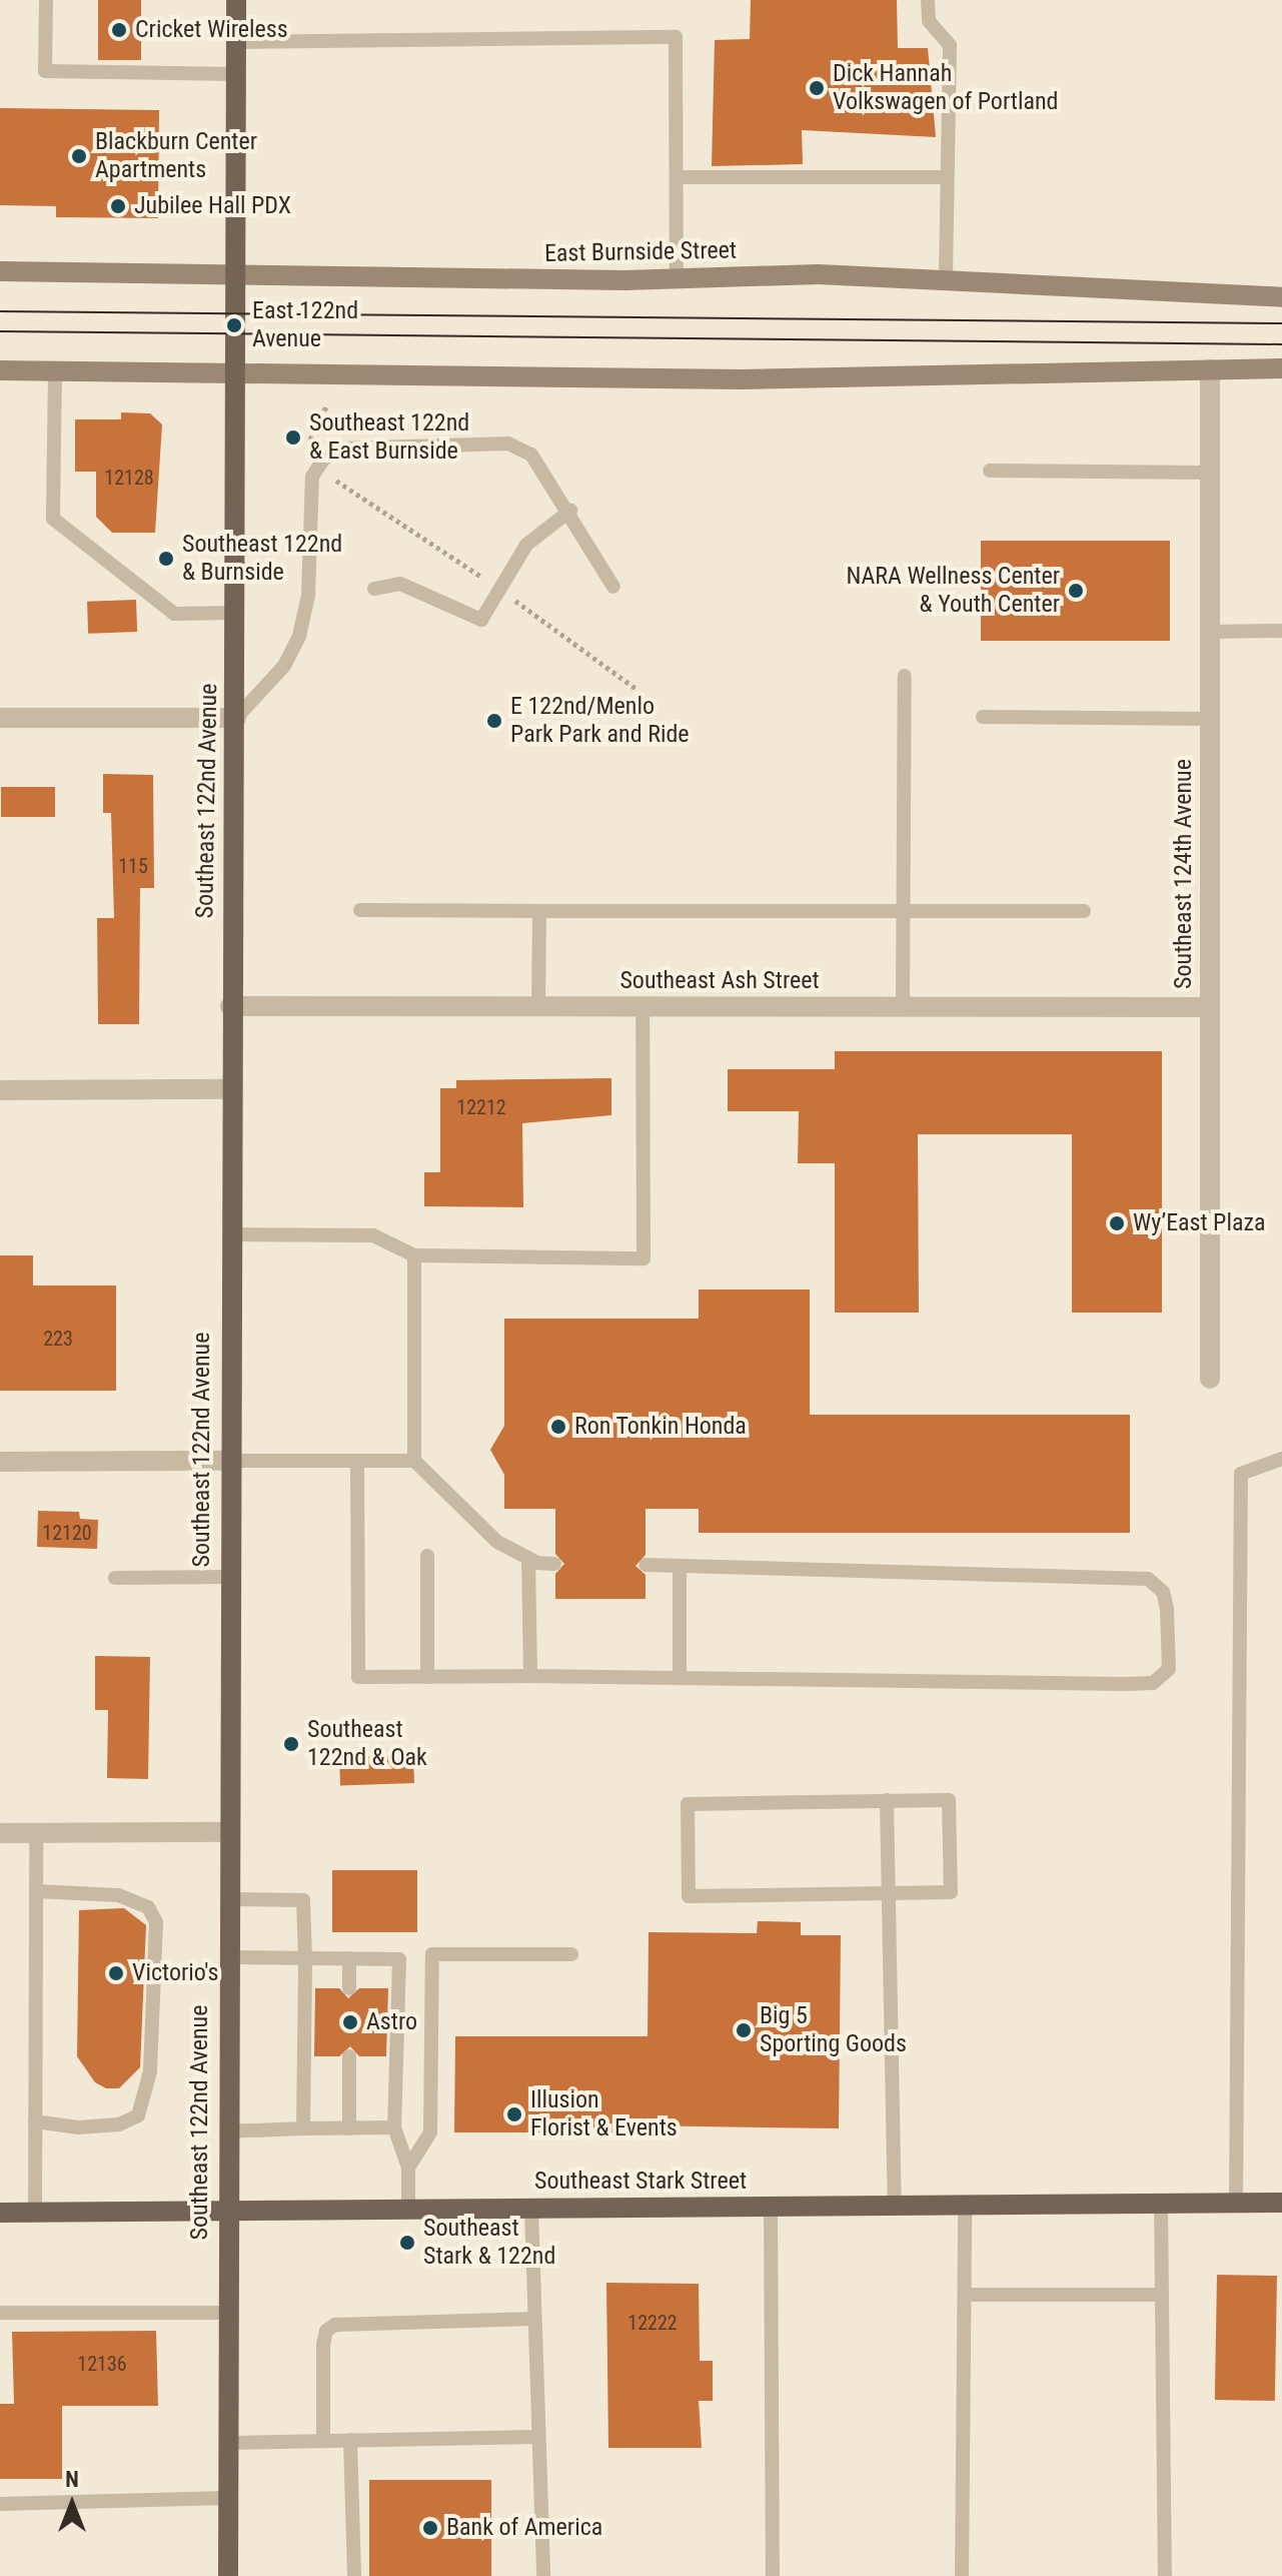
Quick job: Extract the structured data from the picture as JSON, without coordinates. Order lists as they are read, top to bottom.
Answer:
{
  "streets": {
    "main road": ["Southeast 122nd Avenue", "Southeast Stark Street"],
    "street": ["East Burnside Street", "Southeast 124th Avenue", "Southeast Ash Street"]
  },
  "crossings": [
    ["East Burnside Street", "Southeast 122nd Avenue"],
    ["Southeast 122nd Avenue", "Southeast Ash Street"],
    ["Southeast 122nd Avenue", "Southeast Stark Street"],
    ["Southeast 124th Avenue", "Southeast Ash Street"]
  ],
  "places": [
    "Cricket Wireless",
    "Dick Hannah Volkswagen of Portland",
    "Blackburn Center Apartments",
    "Jubilee Hall PDX",
    "East 122nd Avenue",
    "Southeast 122nd & East Burnside",
    "Southeast 122nd & Burnside",
    "NARA Wellness Center & Youth Center",
    "E 122nd/Menlo Park Park and Ride",
    "Wy’East Plaza",
    "Ron Tonkin Honda",
    "Southeast 122nd & Oak",
    "Victorio's",
    "Astro",
    "Big 5 Sporting Goods",
    "Illusion Florist & Events",
    "Southeast Stark & 122nd",
    "Bank of America"
  ],
  "house_numbers": [
    "12128",
    "115",
    "12212",
    "223",
    "12120",
    "12222",
    "12136"
  ],
  "north": "top"
}
